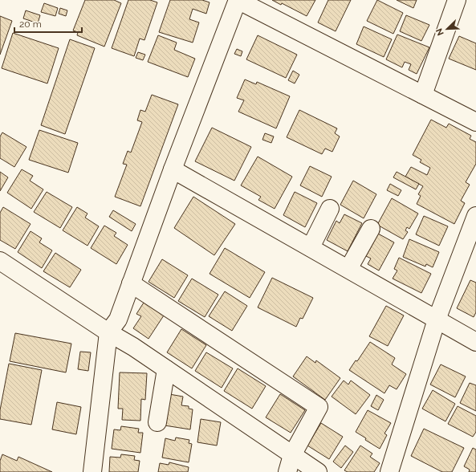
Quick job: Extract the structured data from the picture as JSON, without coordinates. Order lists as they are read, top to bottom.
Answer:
{
  "scale_bar": "20 m",
  "north": "bottom left"
}
